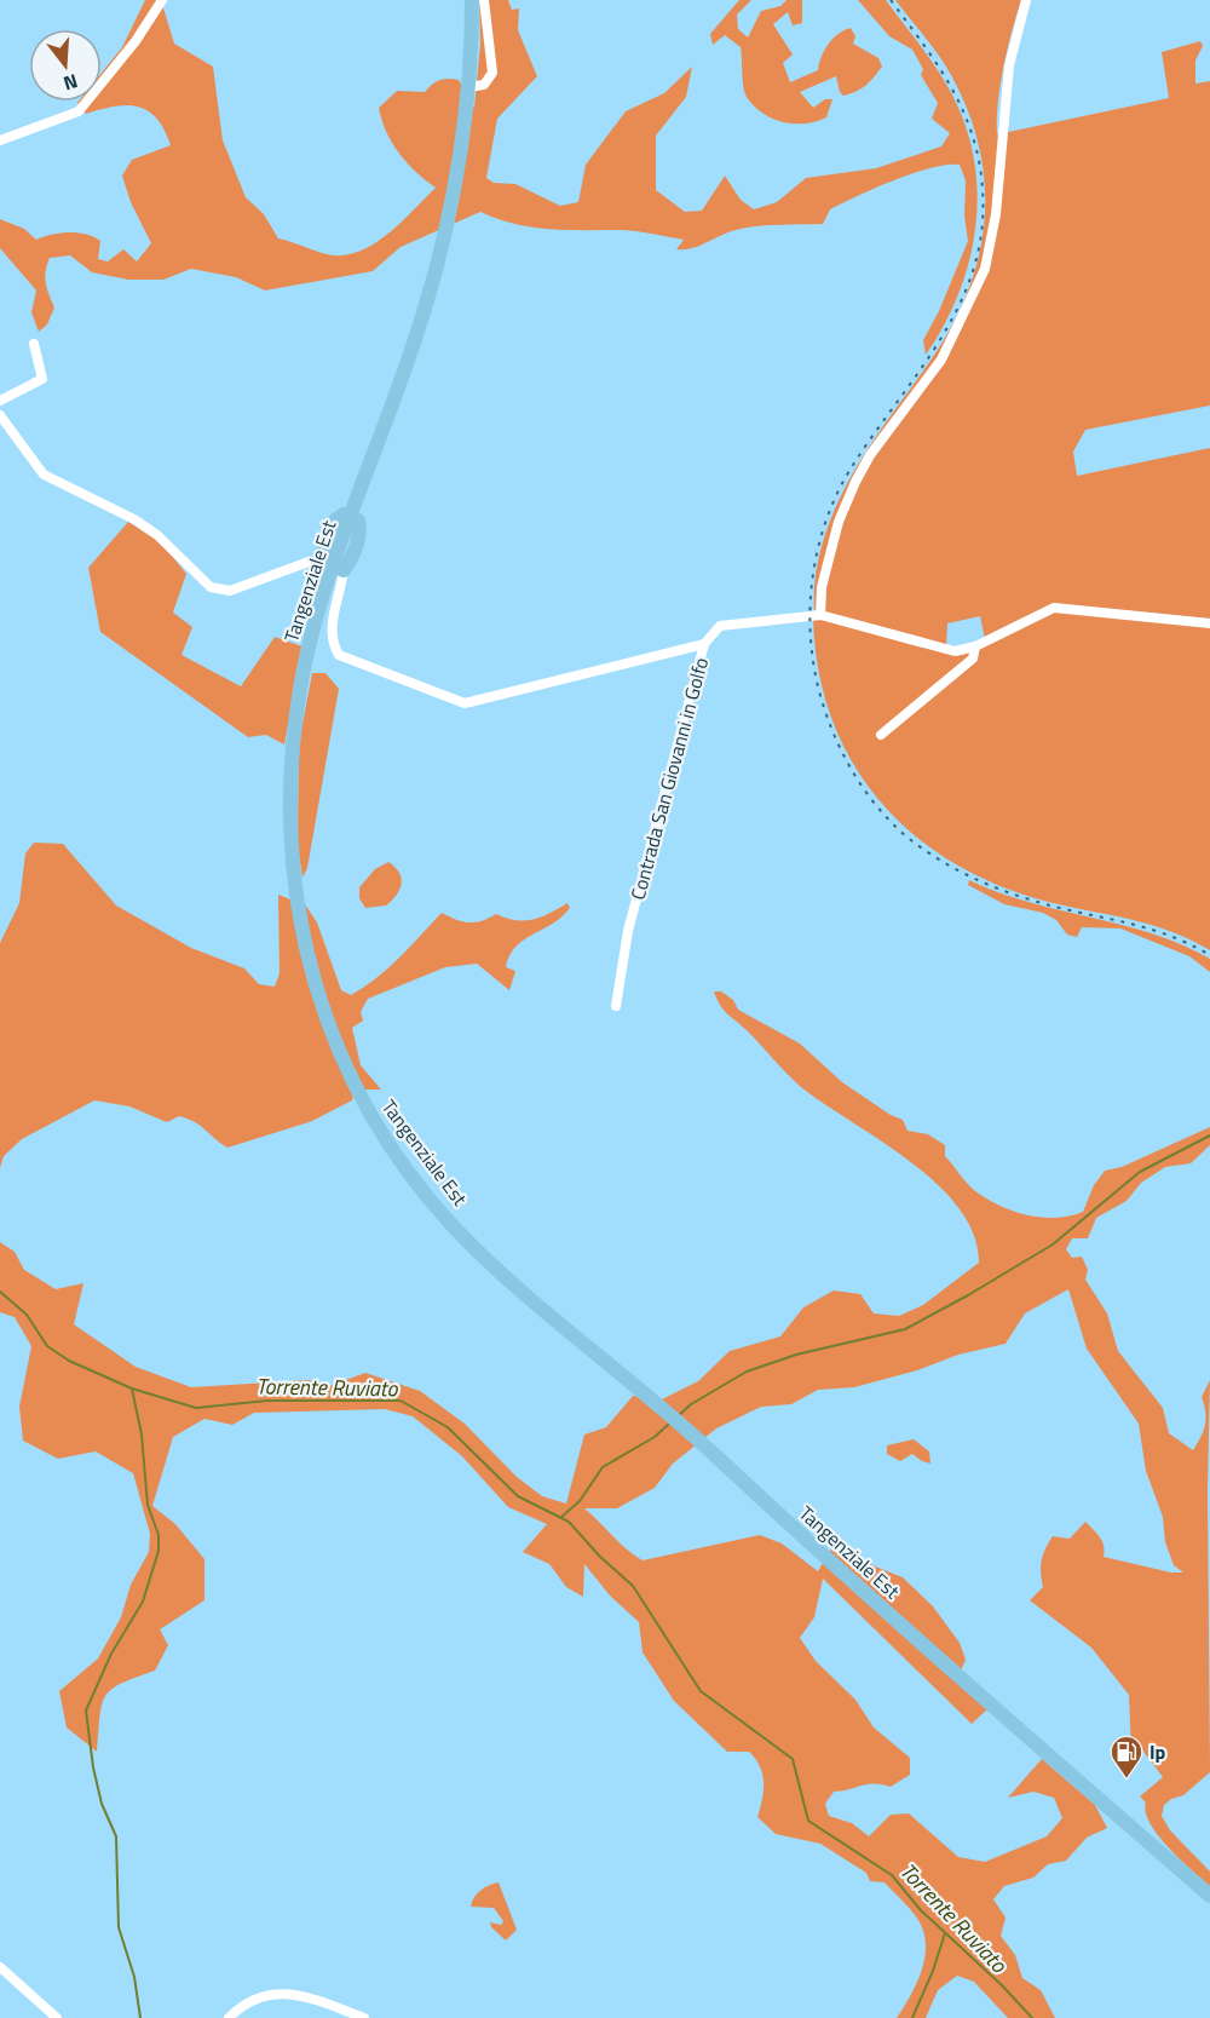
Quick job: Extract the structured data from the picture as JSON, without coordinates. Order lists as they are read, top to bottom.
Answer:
{
  "streets": {
    "main road": ["Tangenziale Est"],
    "street": ["Contrada San Giovanni in Golfo"]
  },
  "water": ["Torrente Ruviato"],
  "places": {
    "fuel station": ["Ip"]
  },
  "north": "bottom"
}
